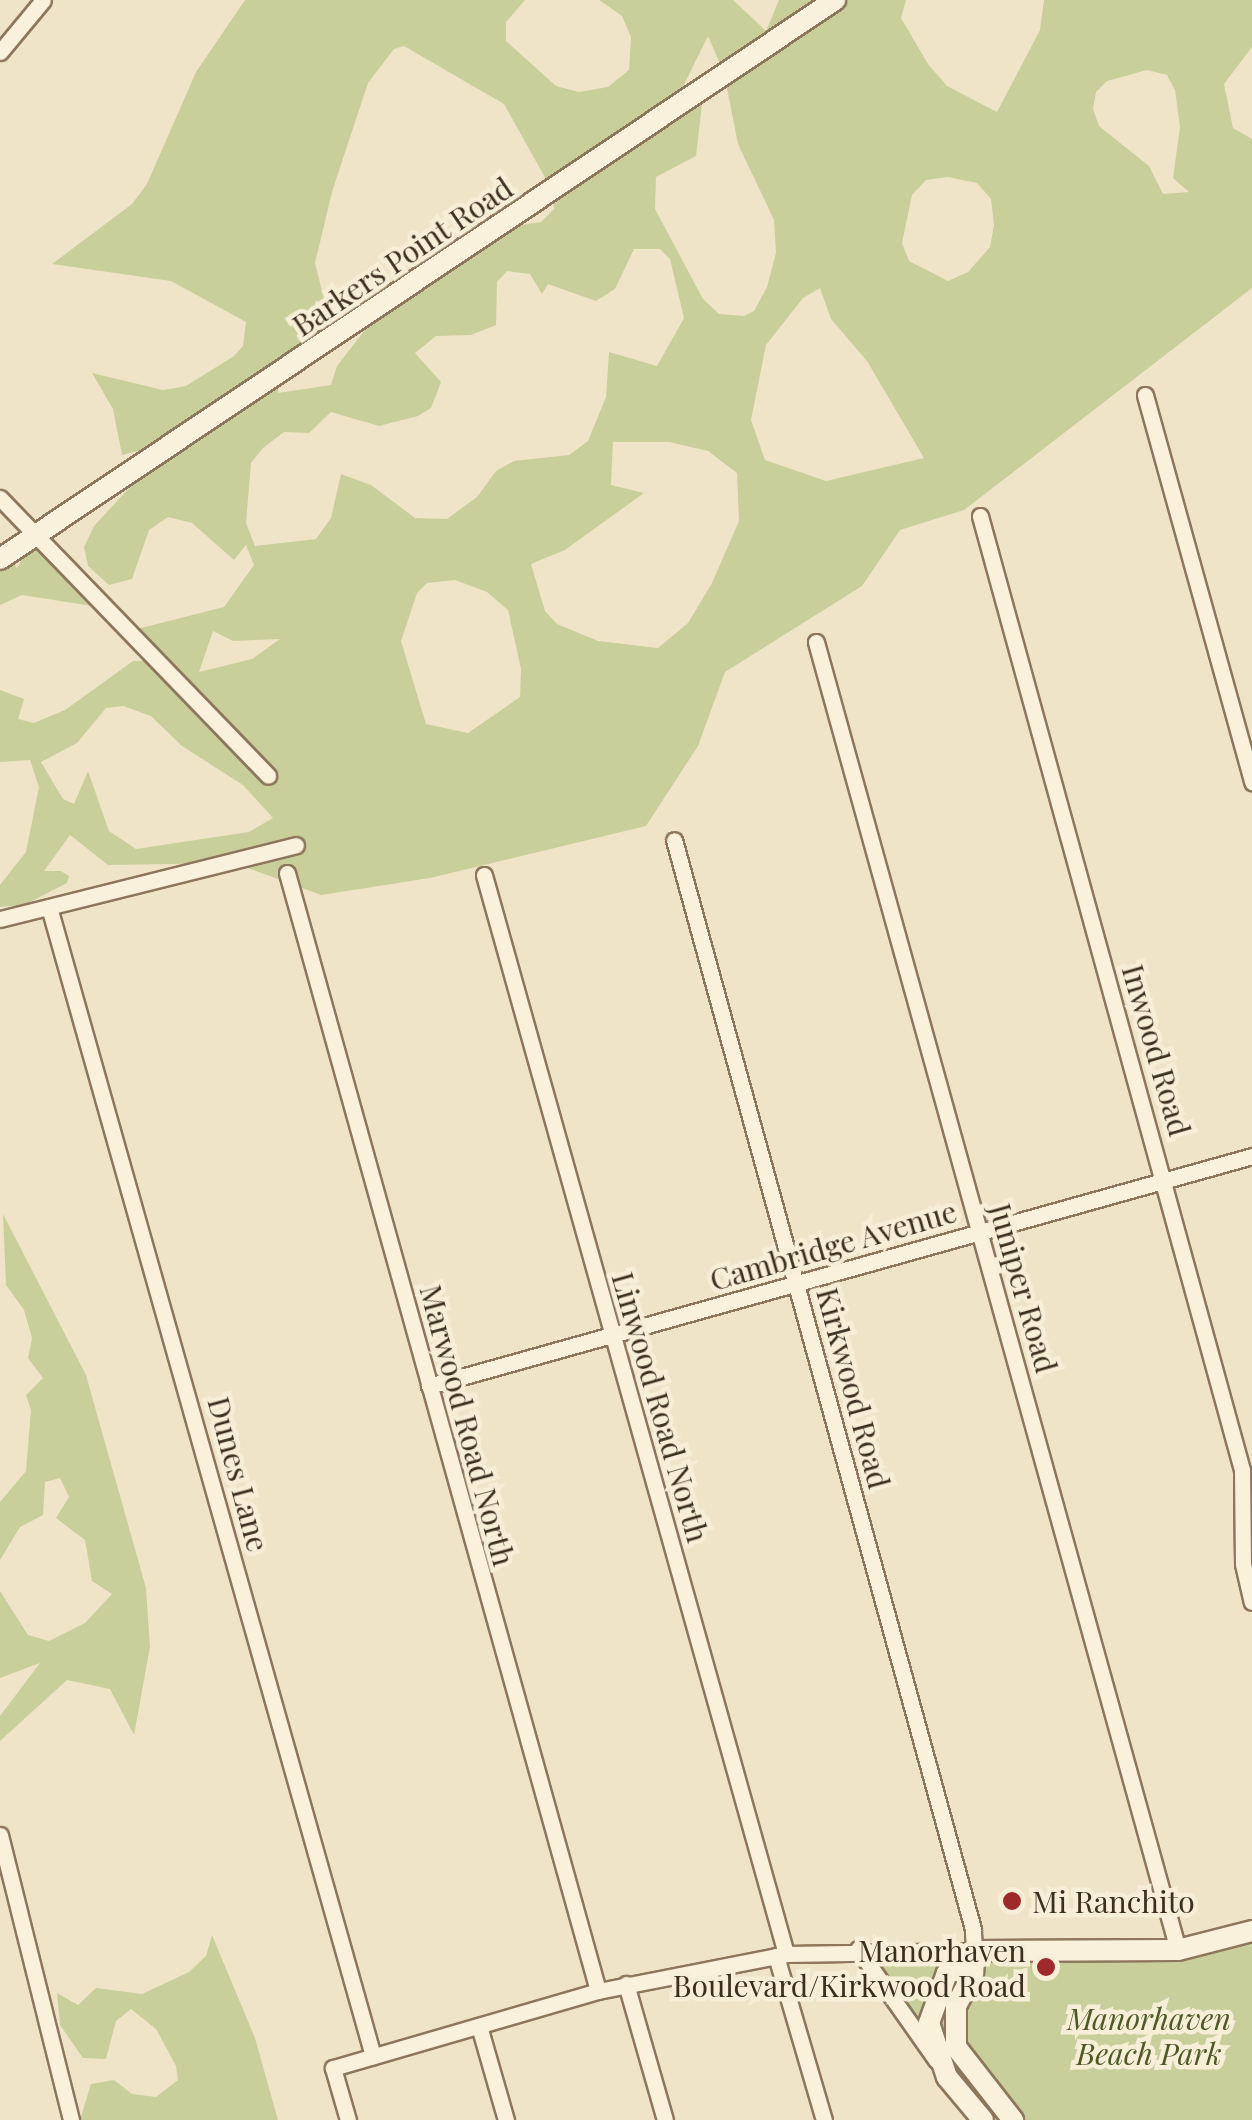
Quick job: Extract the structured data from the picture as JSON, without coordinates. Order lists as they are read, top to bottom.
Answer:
{
  "streets": {
    "street": [
      "Barkers Point Road",
      "Inwood Road",
      "Cambridge Avenue",
      "Juniper Road",
      "Kirkwood Road",
      "Linwood Road North",
      "Marwood Road North",
      "Dunes Lane"
    ]
  },
  "crossings": [
    ["Inwood Road", "Cambridge Avenue"],
    ["Cambridge Avenue", "Juniper Road"],
    ["Cambridge Avenue", "Kirkwood Road"],
    ["Cambridge Avenue", "Linwood Road North"],
    ["Cambridge Avenue", "Marwood Road North"]
  ],
  "parks": ["Manorhaven Beach Park"],
  "places": ["Mi Ranchito", "Manorhaven Boulevard/Kirkwood Road"]
}
